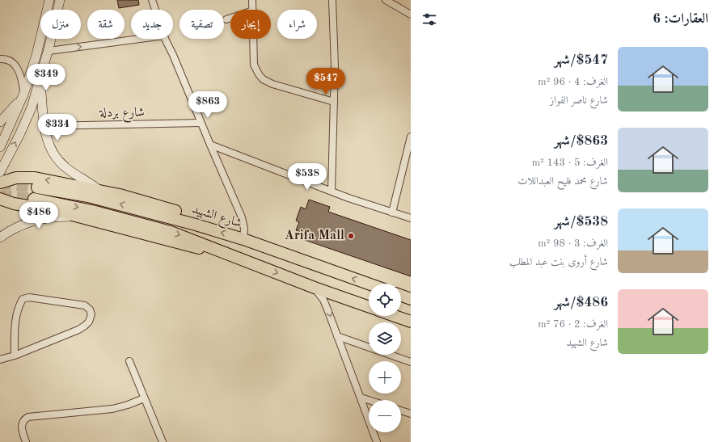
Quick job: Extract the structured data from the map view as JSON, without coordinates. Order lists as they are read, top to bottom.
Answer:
{
  "streets": {
    "highway": ["شارع الشهيد"],
    "street": ["شارع بردلة"]
  },
  "places": ["Arifa Mall"],
  "page": {
    "heading": "العقارات: 6",
    "chip": [
      "شراء",
      "إيجار",
      "تصفية",
      "جديد",
      "شقة",
      "منزل"
    ],
    "list": [
      {
        "name": "$547/شهر",
        "note": "الغرف: 4 · 96 m² · شارع ناصر الفواز"
      },
      {
        "name": "$863/شهر",
        "note": "الغرف: 5 · 143 m² · شارع محمد فليح العبداللات"
      },
      {
        "name": "$538/شهر",
        "note": "الغرف: 3 · 98 m² · شارع أروى بنت عبد المطلب"
      },
      {
        "name": "$486/شهر",
        "note": "الغرف: 2 · 76 m² · شارع الشهيد"
      }
    ],
    "price": [
      "$349",
      "$547",
      "$863",
      "$334",
      "$538",
      "$486"
    ],
    "map_buttons": ["+", "−"]
  }
}
